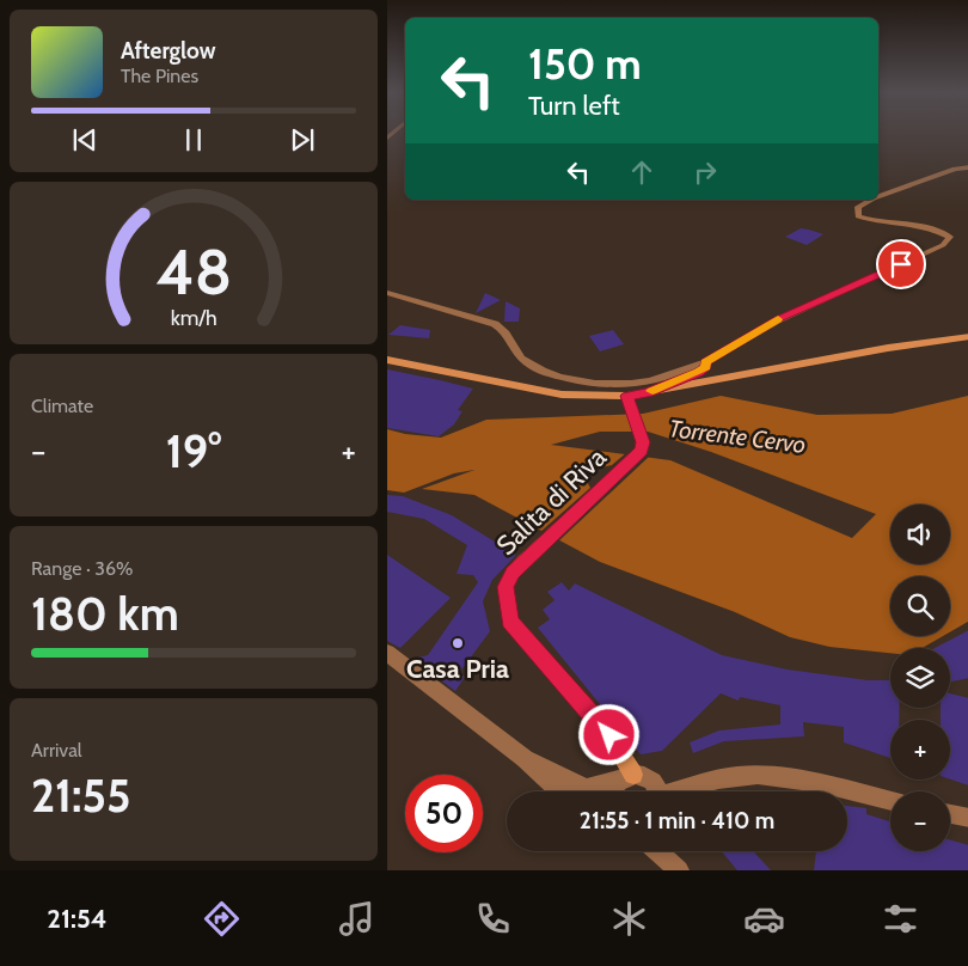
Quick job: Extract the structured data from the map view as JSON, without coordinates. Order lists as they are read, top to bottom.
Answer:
{
  "streets": {
    "main road": ["Salita di Riva"]
  },
  "water": ["Torrente Cervo"],
  "places": ["Casa Pria"],
  "page": {
    "turn": ["150 m", "Turn left"],
    "song": ["Afterglow", "The Pines"],
    "tile": [
      "Climate",
      ["Range · 36%", "180 km"],
      ["Arrival", "21:55"]
    ],
    "heat": ["−", "19°", "+"],
    "map_buttons": ["+", "−"],
    "limit": "50",
    "trip": "21:55 · 1 min · 410 m",
    "tabs": "21:54",
    "gauge": ["48", "km/h"]
  }
}
